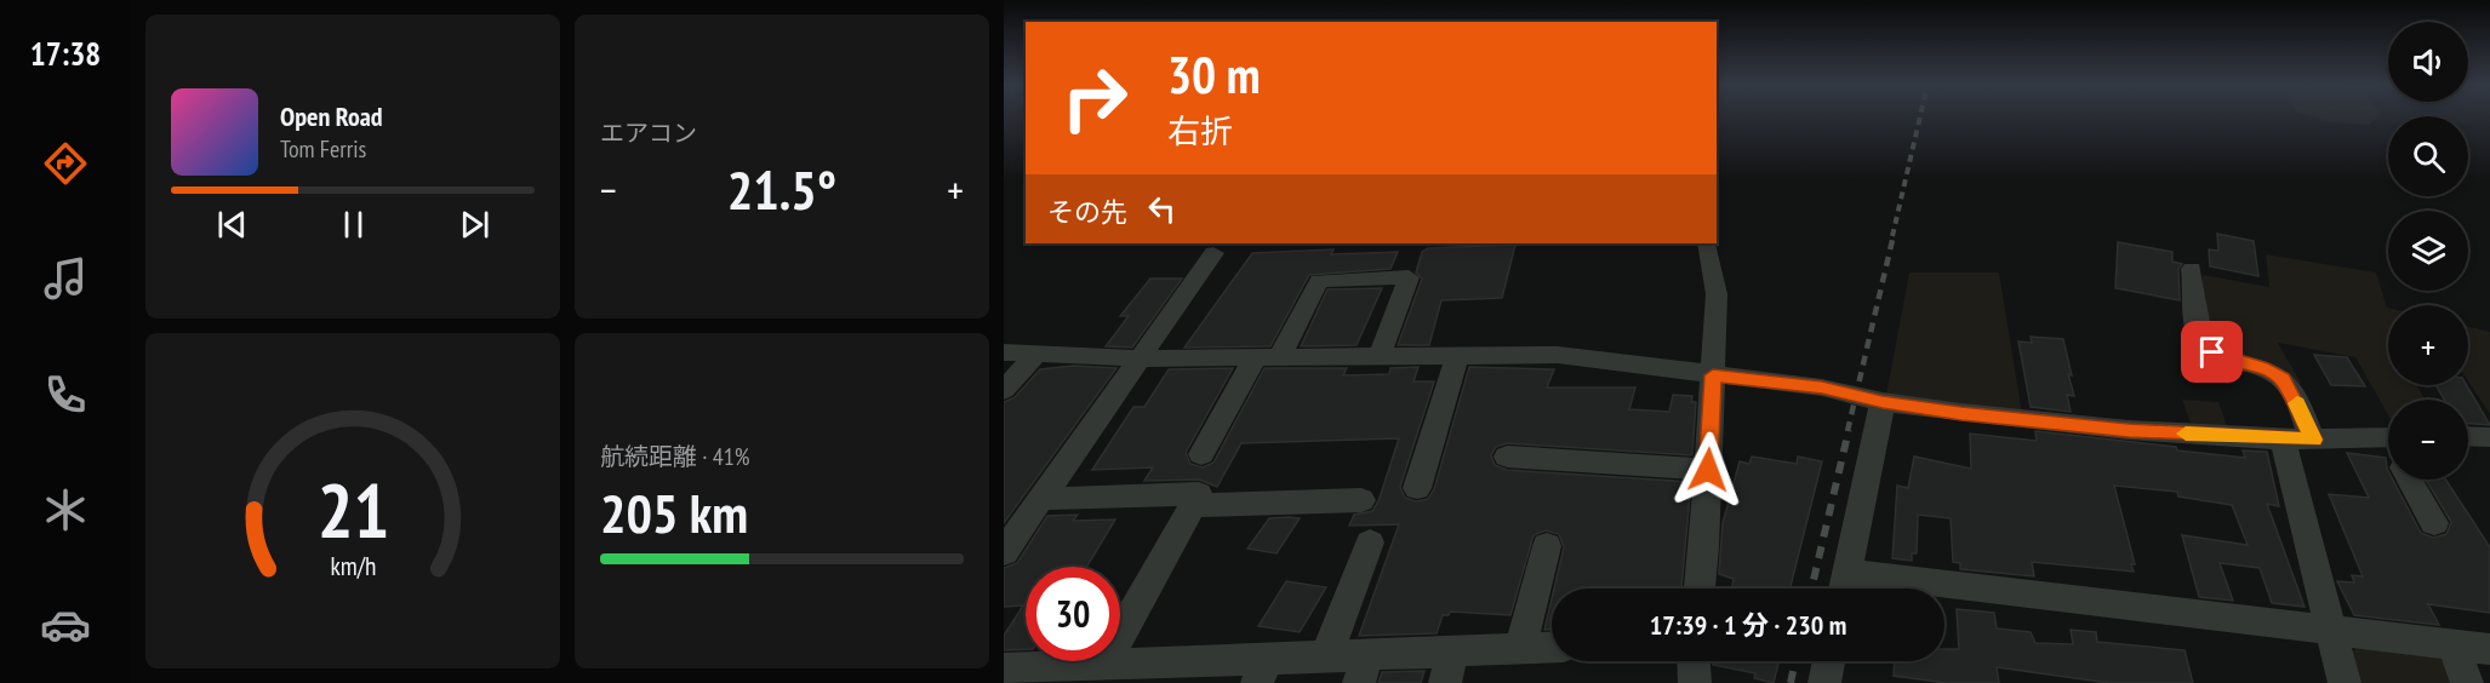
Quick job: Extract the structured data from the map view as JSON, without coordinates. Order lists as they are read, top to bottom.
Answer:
{
  "page": {
    "tabs": "17:38",
    "tile": [
      "エアコン",
      ["航続距離 · 41%", "205 km"]
    ],
    "map_buttons": ["+", "−"],
    "turn": ["30 m", "右折"],
    "song": ["Open Road", "Tom Ferris"],
    "heat": ["−", "21.5°", "+"],
    "then": "その先",
    "limit": "30",
    "trip": "17:39 · 1 分 · 230 m",
    "gauge": ["21", "km/h"]
  }
}
